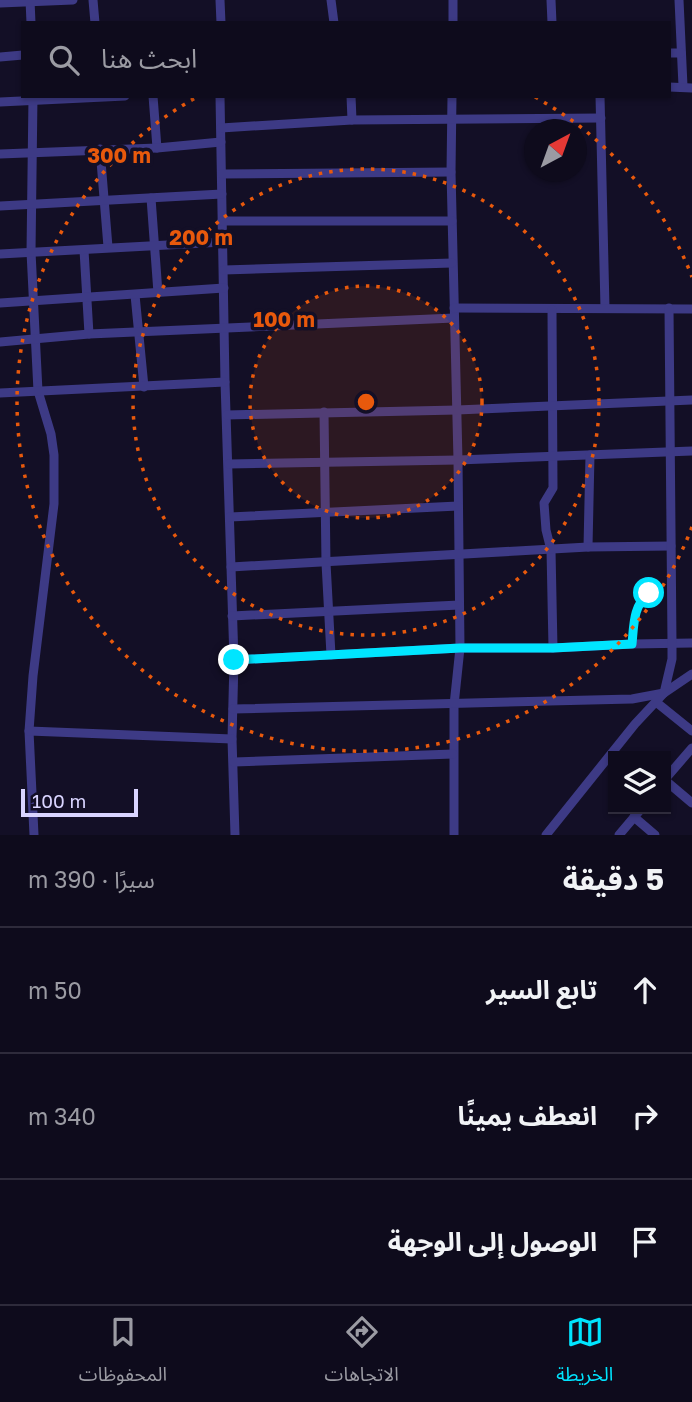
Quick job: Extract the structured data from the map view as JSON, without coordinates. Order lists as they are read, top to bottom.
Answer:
{
  "scale_bar": "100 m",
  "north": "top right",
  "page": {
    "search": "ابحث هنا",
    "scale": "100 m",
    "heading": ["5 دقيقة", "سيرًا · 390 m"],
    "list": [
      ["تابع السير", "50 m"],
      ["انعطف يمينًا", "340 m"],
      "الوصول إلى الوجهة"
    ],
    "nav": ["الخريطة", "الاتجاهات", "المحفوظات"]
  },
  "rings": ["300 m", "200 m", "100 m"]
}
